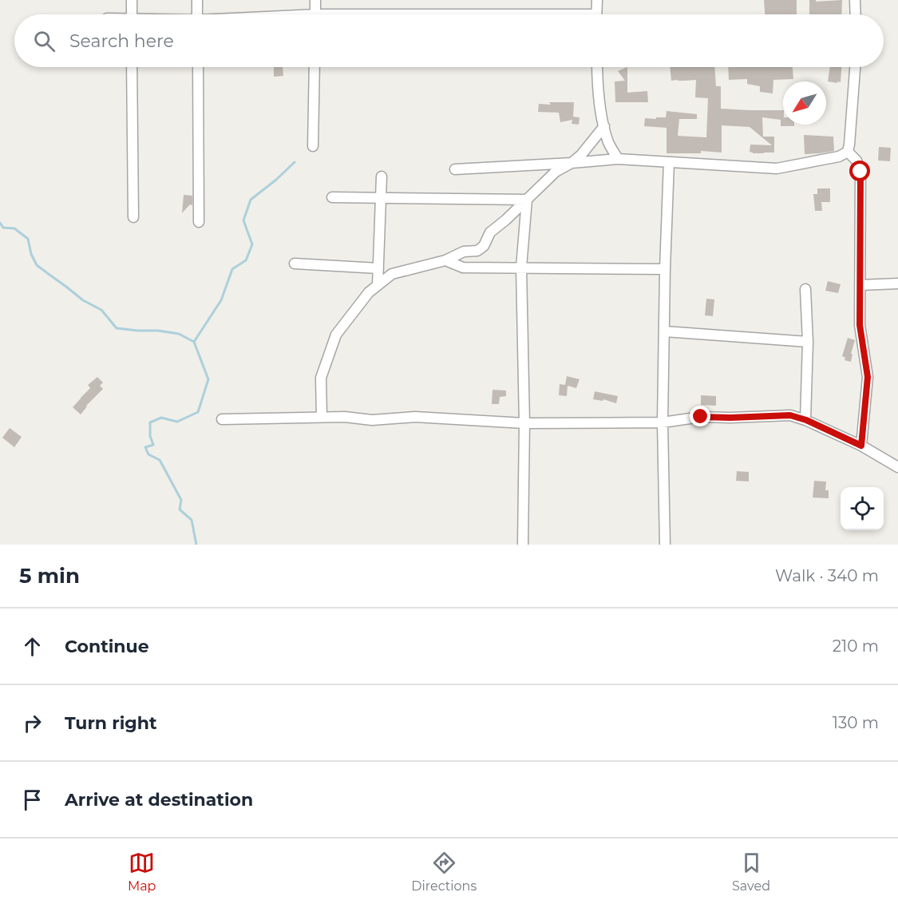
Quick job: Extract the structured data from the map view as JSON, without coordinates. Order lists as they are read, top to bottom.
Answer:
{
  "north": "bottom left",
  "page": {
    "search": "Search here",
    "heading": ["5 min", "Walk · 340 m"],
    "list": [
      ["Continue", "210 m"],
      ["Turn right", "130 m"],
      "Arrive at destination"
    ],
    "nav": ["Map", "Directions", "Saved"]
  }
}
